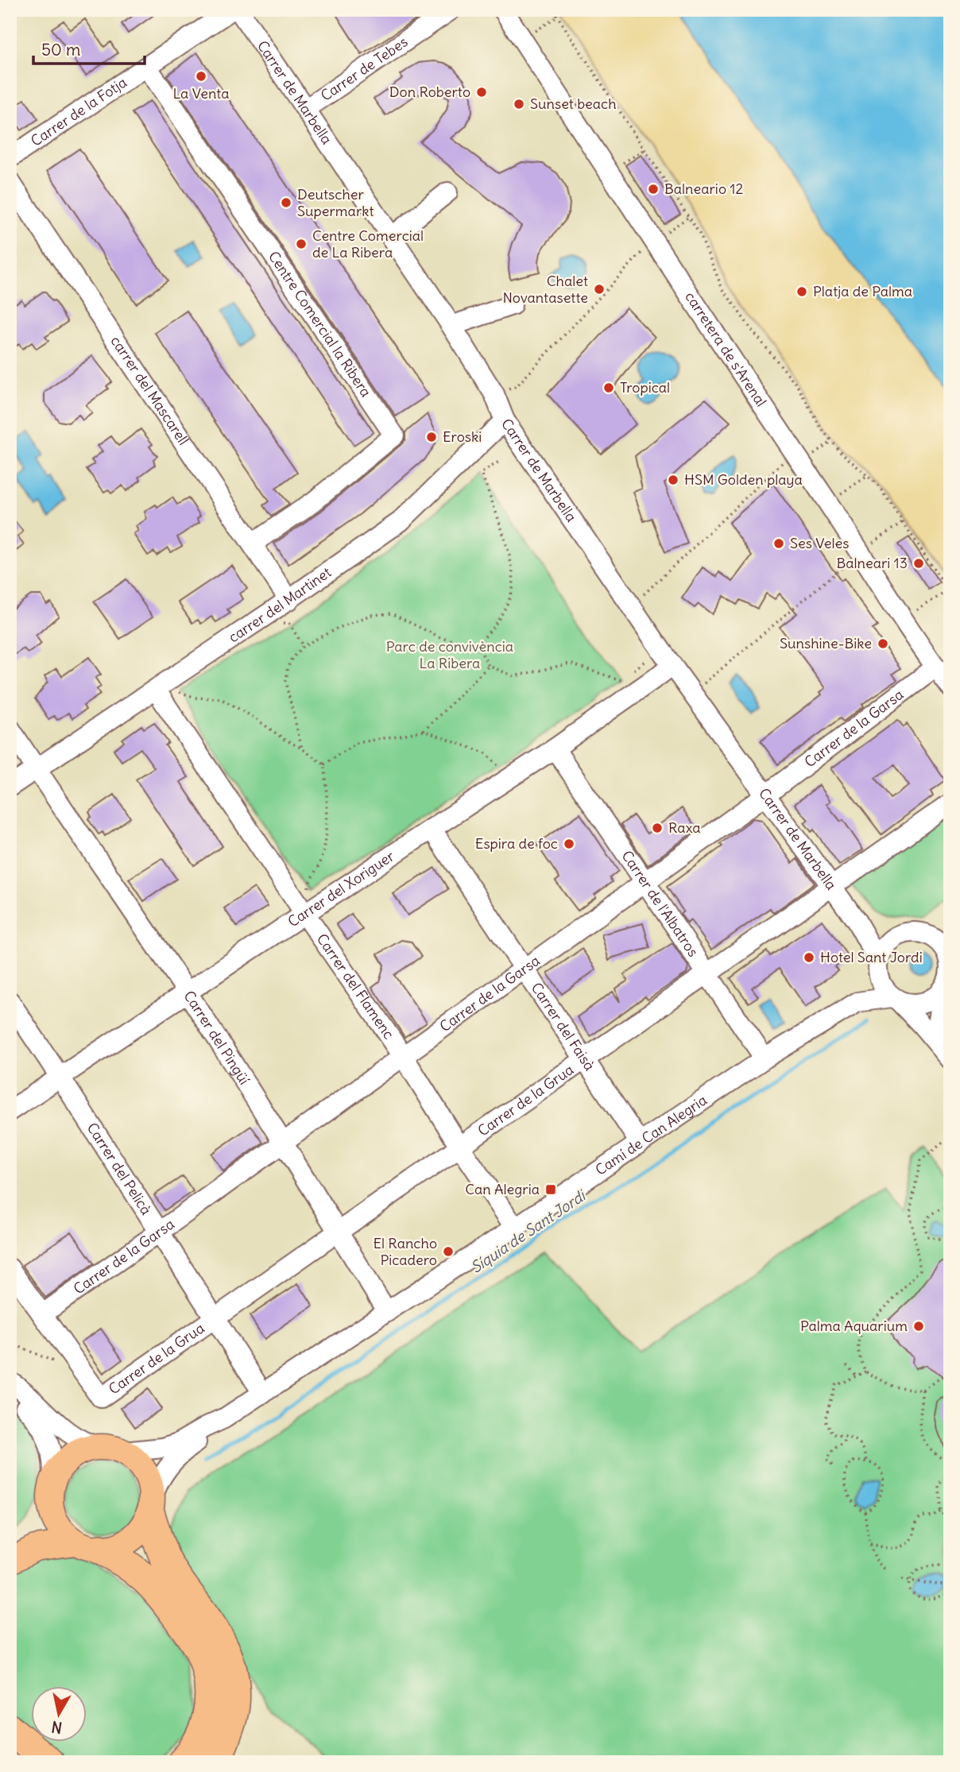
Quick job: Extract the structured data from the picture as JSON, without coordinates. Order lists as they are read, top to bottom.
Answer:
{
  "streets": {
    "street": [
      "Carrer de Tebes",
      "Carrer de Marbella",
      "Carrer de la Fotja",
      "Centre Comercial la Ribera",
      "carretera de s'Arenal",
      "carrer del Mascarell",
      "carrer del Martinet",
      "Carrer de la Garsa",
      "Carrer del Xoriguer",
      "Carrer de l'Albatros",
      "Carrer del Flamenc",
      "Carrer del Faisà",
      "Carrer del Pingüí",
      "Carrer de la Grua",
      "Camí de Can Alegria",
      "Carrer del Pelicà"
    ]
  },
  "crossings": [
    ["Carrer de Tebes", "Carrer de Marbella"],
    ["Carrer de Marbella", "carrer del Martinet"],
    ["Carrer de Marbella", "Carrer de la Garsa"],
    ["Carrer de Marbella", "Carrer del Xoriguer"],
    ["Carrer de Marbella", "Carrer de la Grua"],
    ["Carrer de la Fotja", "Centre Comercial la Ribera"],
    ["Centre Comercial la Ribera", "carrer del Mascarell"],
    ["carretera de s'Arenal", "Carrer de la Garsa"],
    ["carrer del Mascarell", "carrer del Martinet"],
    ["carrer del Martinet", "Carrer del Flamenc"],
    ["carrer del Martinet", "Carrer del Pingüí"],
    ["Carrer de la Garsa", "Carrer de l'Albatros"],
    ["Carrer de la Garsa", "Carrer del Flamenc"],
    ["Carrer de la Garsa", "Carrer del Faisà"],
    ["Carrer de la Garsa", "Carrer del Pingüí"],
    ["Carrer de la Garsa", "Carrer del Pelicà"],
    ["Carrer del Xoriguer", "Carrer de l'Albatros"],
    ["Carrer del Xoriguer", "Carrer del Flamenc"],
    ["Carrer del Xoriguer", "Carrer del Faisà"],
    ["Carrer del Xoriguer", "Carrer del Pingüí"],
    ["Carrer del Xoriguer", "Carrer del Pelicà"],
    ["Carrer de l'Albatros", "Carrer de la Grua"],
    ["Carrer de l'Albatros", "Camí de Can Alegria"],
    ["Carrer del Flamenc", "Carrer de la Grua"],
    ["Carrer del Flamenc", "Camí de Can Alegria"],
    ["Carrer del Faisà", "Carrer de la Grua"],
    ["Carrer del Faisà", "Camí de Can Alegria"],
    ["Carrer del Pingüí", "Carrer de la Grua"],
    ["Carrer del Pingüí", "Camí de Can Alegria"],
    ["Carrer de la Grua", "Carrer del Pelicà"],
    ["Camí de Can Alegria", "Carrer del Pelicà"]
  ],
  "water": ["Síquia de Sant Jordi"],
  "parks": ["Parc de convivència La Ribera"],
  "places": {
    "other": [
      "La Venta",
      "Don Roberto",
      "Sunset beach",
      "Balneario 12",
      "Deutscher Supermarkt",
      "Centre Comercial de La Ribera",
      "Chalet Novantasette",
      "Platja de Palma",
      "Tropical",
      "Eroski",
      "HSM Golden playa",
      "Ses Veles",
      "Balneari 13",
      "Sunshine-Bike",
      "Raxa",
      "Espira de foc",
      "Hotel Sant Jordi",
      "El Rancho Picadero",
      "Palma Aquarium"
    ],
    "transit": ["Can Alegria"]
  },
  "scale_bar": "50 m",
  "north": "bottom"
}
